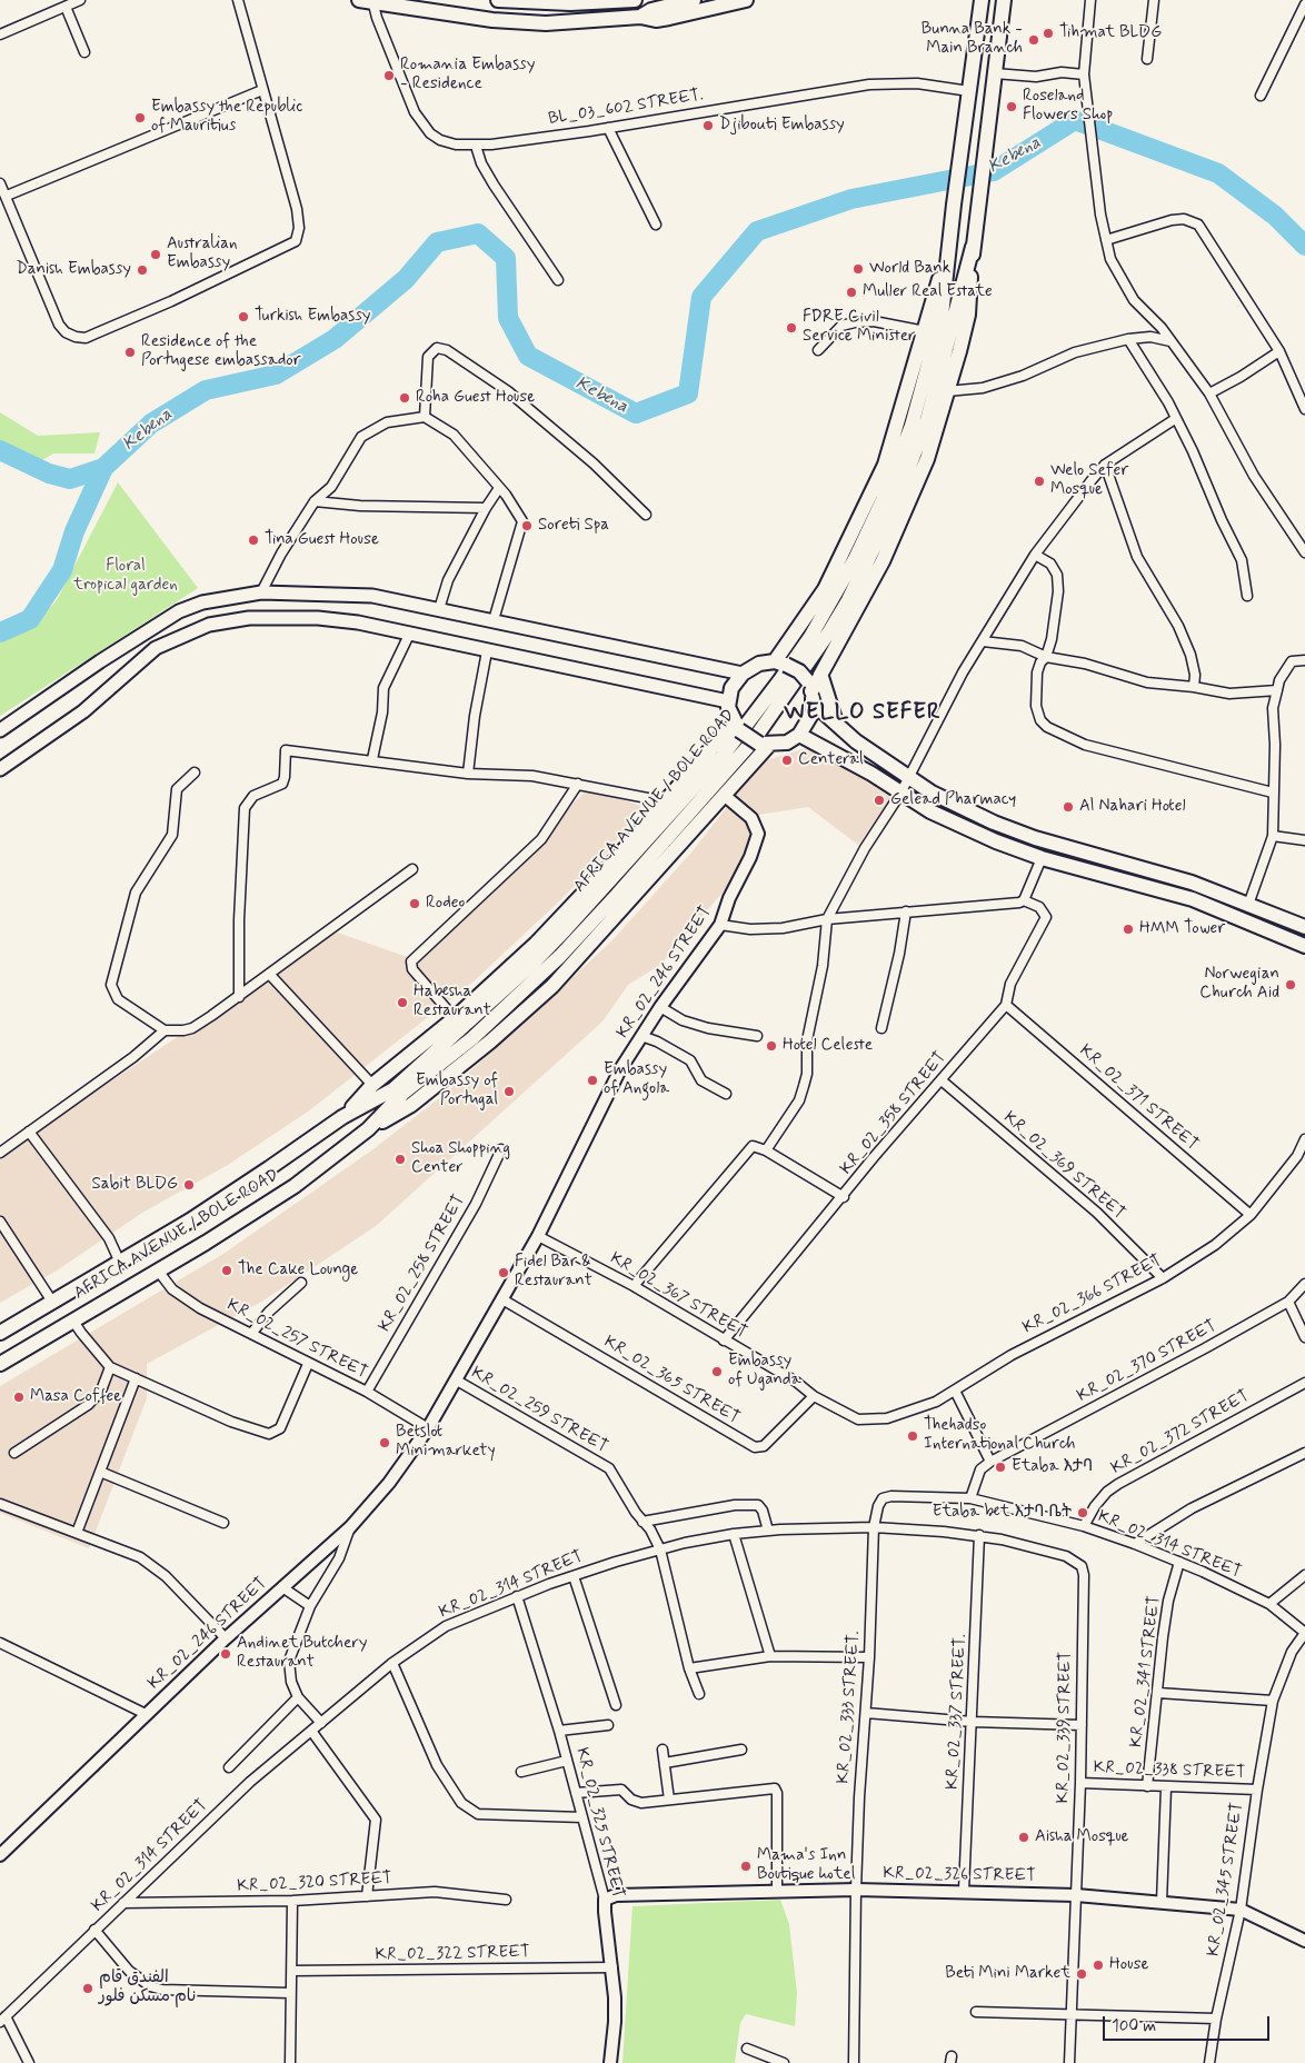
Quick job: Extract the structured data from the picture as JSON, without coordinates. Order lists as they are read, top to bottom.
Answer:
{
  "streets": {
    "main road": ["AFRICA AVENUE / BOLE ROAD"],
    "street": [
      "BL_03_602 STREET.",
      "KR_02_246 STREET",
      "KR_02_371 STREET",
      "KR_02_358 STREET",
      "KR_02_369 STREET",
      "KR_02_258 STREET",
      "KR_02_366 STREET",
      "KR_02_367 STREET",
      "KR_02_257 STREET",
      "KR_02_370 STREET",
      "KR_02_365 STREET",
      "KR_02_259 STREET",
      "KR_02_372 STREET",
      "KR_02_314 STREET",
      "KR_02_341 STREET",
      "KR_02_333 STREET.",
      "KR_02_337 STREET.",
      "KR_02_339 STREET",
      "KR_02_338 STREET",
      "KR_02_325 STREET",
      "KR_02_326 STREET",
      "KR_02_345 STREET",
      "KR_02_320 STREET",
      "KR_02_322 STREET"
    ]
  },
  "crossings": [
    ["BL_03_602 STREET.", "AFRICA AVENUE / BOLE ROAD"],
    ["AFRICA AVENUE / BOLE ROAD", "KR_02_246 STREET"],
    ["AFRICA AVENUE / BOLE ROAD", "KR_02_257 STREET"],
    ["KR_02_246 STREET", "KR_02_367 STREET"],
    ["KR_02_246 STREET", "KR_02_257 STREET"],
    ["KR_02_246 STREET", "KR_02_365 STREET"],
    ["KR_02_246 STREET", "KR_02_259 STREET"],
    ["KR_02_371 STREET", "KR_02_358 STREET"],
    ["KR_02_371 STREET", "KR_02_366 STREET"],
    ["KR_02_358 STREET", "KR_02_369 STREET"],
    ["KR_02_358 STREET", "KR_02_367 STREET"],
    ["KR_02_369 STREET", "KR_02_366 STREET"],
    ["KR_02_258 STREET", "KR_02_257 STREET"],
    ["KR_02_366 STREET", "KR_02_367 STREET"],
    ["KR_02_367 STREET", "KR_02_365 STREET"],
    ["KR_02_259 STREET", "KR_02_314 STREET"],
    ["KR_02_372 STREET", "KR_02_314 STREET"],
    ["KR_02_314 STREET", "KR_02_341 STREET"],
    ["KR_02_314 STREET", "KR_02_333 STREET."],
    ["KR_02_314 STREET", "KR_02_337 STREET."],
    ["KR_02_314 STREET", "KR_02_339 STREET"],
    ["KR_02_314 STREET", "KR_02_325 STREET"],
    ["KR_02_314 STREET", "KR_02_345 STREET"],
    ["KR_02_314 STREET", "KR_02_320 STREET"],
    ["KR_02_341 STREET", "KR_02_338 STREET"],
    ["KR_02_333 STREET.", "KR_02_326 STREET"],
    ["KR_02_337 STREET.", "KR_02_326 STREET"],
    ["KR_02_339 STREET", "KR_02_338 STREET"],
    ["KR_02_339 STREET", "KR_02_326 STREET"],
    ["KR_02_338 STREET", "KR_02_345 STREET"],
    ["KR_02_325 STREET", "KR_02_326 STREET"],
    ["KR_02_325 STREET", "KR_02_322 STREET"],
    ["KR_02_326 STREET", "KR_02_345 STREET"]
  ],
  "districts": ["WELLO SEFER"],
  "water": ["Kebena"],
  "parks": ["Floral tropical garden"],
  "places": [
    "Tihmat BLDG",
    "Bunna Bank - Main Branch",
    "Romania Embassy - Residence",
    "Roseland Flowers Shop",
    "Embassy the Republic of Mauritius",
    "Djibouti Embassy",
    "Australian Embassy",
    "World Bank",
    "Danish Embassy",
    "Muller Real Estate",
    "Turkish Embassy",
    "FDRE Civil Service Minister",
    "Residence of the Portugese embassador",
    "Roha Guest House",
    "Welo Sefer Mosque",
    "Soreti Spa",
    "Tina Guest House",
    "Centeral",
    "Gelead Pharmacy",
    "Al Nahari Hotel",
    "Rodeo",
    "HMM Tower",
    "Norwegian Church Aid",
    "Habesha Restaurant",
    "Hotel Celeste",
    "Embassy of Angola",
    "Embassy of Portugal",
    "Shoa Shopping Center",
    "Sabit BLDG",
    "The Cake Lounge",
    "Fidel Bar & Restaurant",
    "Embassy of Uganda",
    "Masa Coffee",
    "Thehadso International Church",
    "Betslot Minimarkety",
    "Etaba እታባ",
    "Etaba bet እታባ ቤት",
    "Andinet Butchery Restaurant",
    "Aisha Mosque",
    "Mama's Inn Boutique hotel",
    "House",
    "Beti Mini Market",
    "الفندق قام نام مسكن فلور"
  ],
  "scale_bar": "100 m"
}
